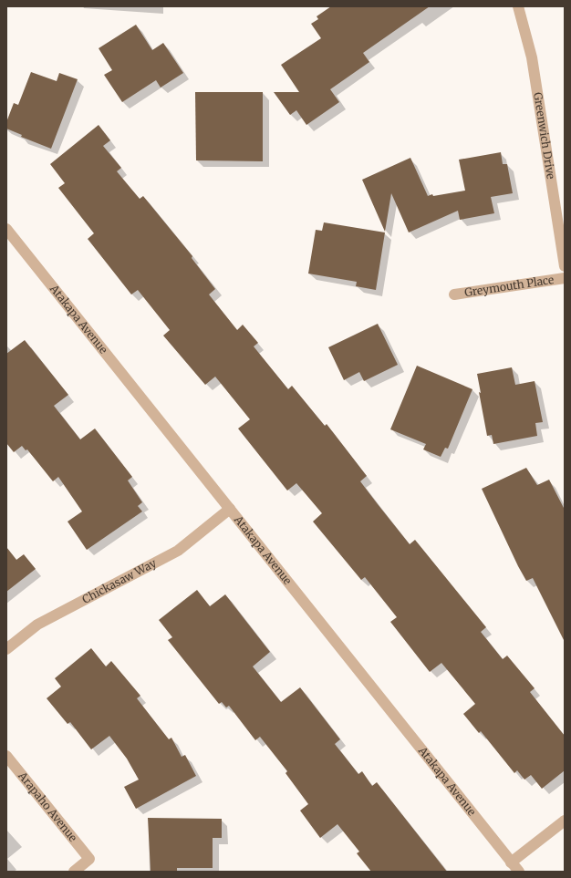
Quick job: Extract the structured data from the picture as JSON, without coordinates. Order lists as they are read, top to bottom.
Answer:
{
  "streets": {
    "street": [
      "Greenwich Drive",
      "Greymouth Place",
      "Atakapa Avenue",
      "Chickasaw Way",
      "Arapaho Avenue"
    ]
  },
  "crossings": [
    ["Atakapa Avenue", "Chickasaw Way"]
  ]
}
